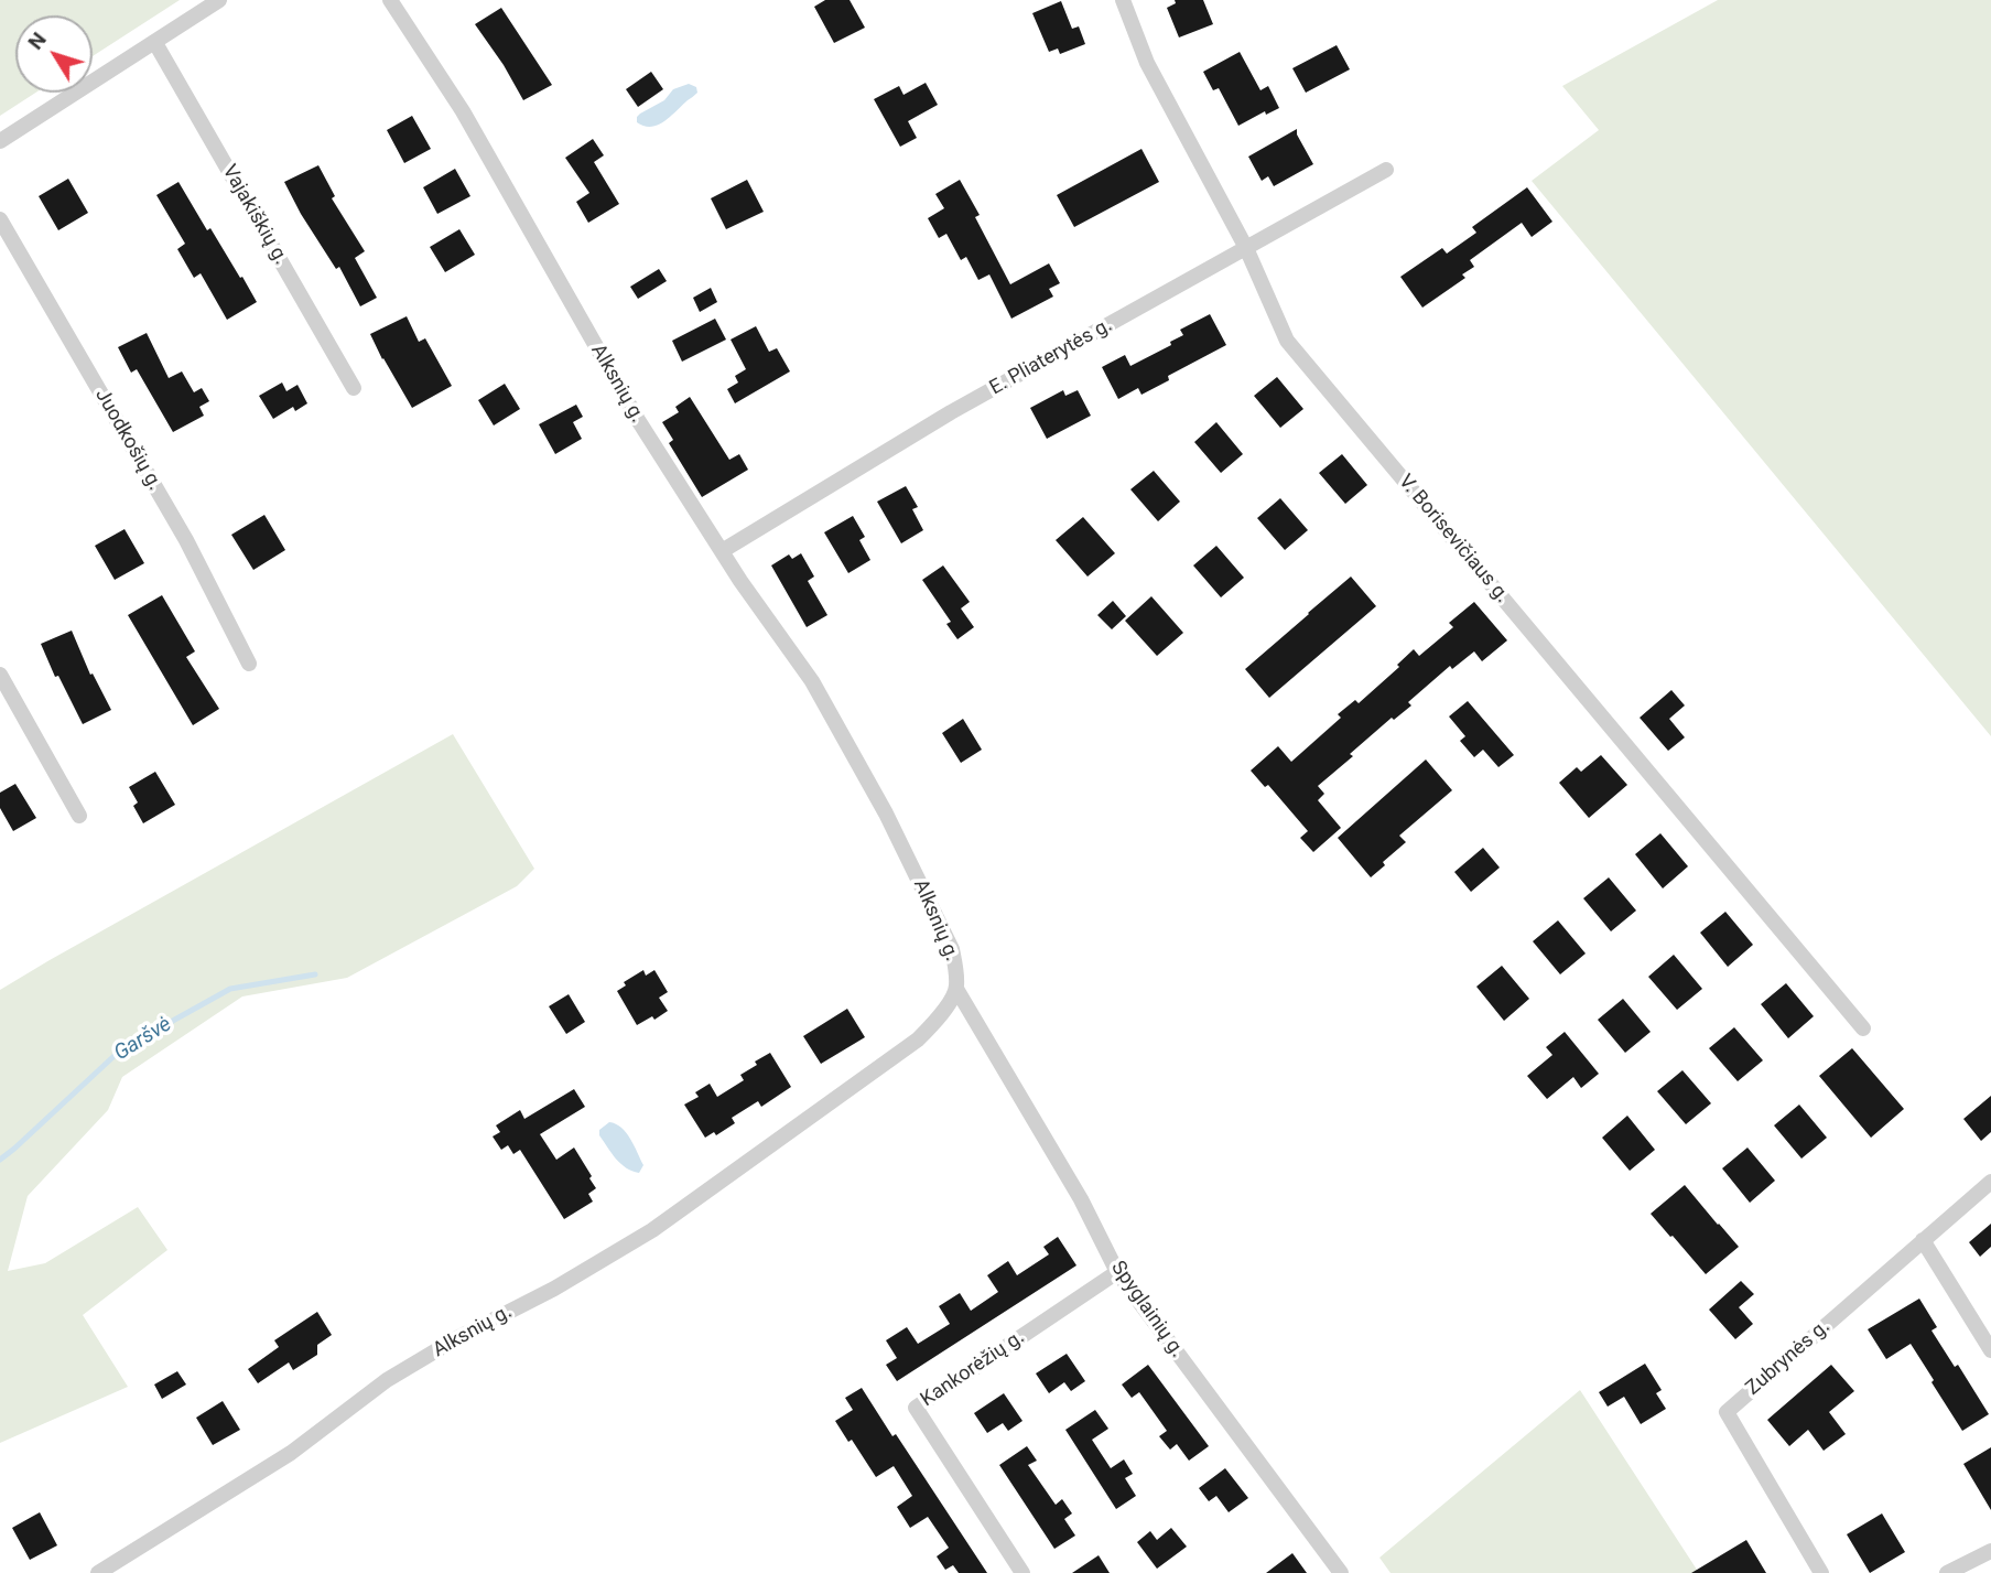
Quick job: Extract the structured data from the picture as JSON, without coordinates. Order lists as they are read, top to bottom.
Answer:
{
  "streets": {
    "street": [
      "Vajakiškių g.",
      "E. Pliaterytės g.",
      "Alksnių g.",
      "Juodkošių g.",
      "V. Borisevičiaus g.",
      "Spyglainių g.",
      "Zubrynės g.",
      "Kankorėžių g."
    ]
  },
  "crossings": [
    ["E. Pliaterytės g.", "Alksnių g."],
    ["E. Pliaterytės g.", "V. Borisevičiaus g."],
    ["Alksnių g.", "Spyglainių g."],
    ["Spyglainių g.", "Kankorėžių g."]
  ],
  "water": ["Garšvė"],
  "north": "top left"
}
